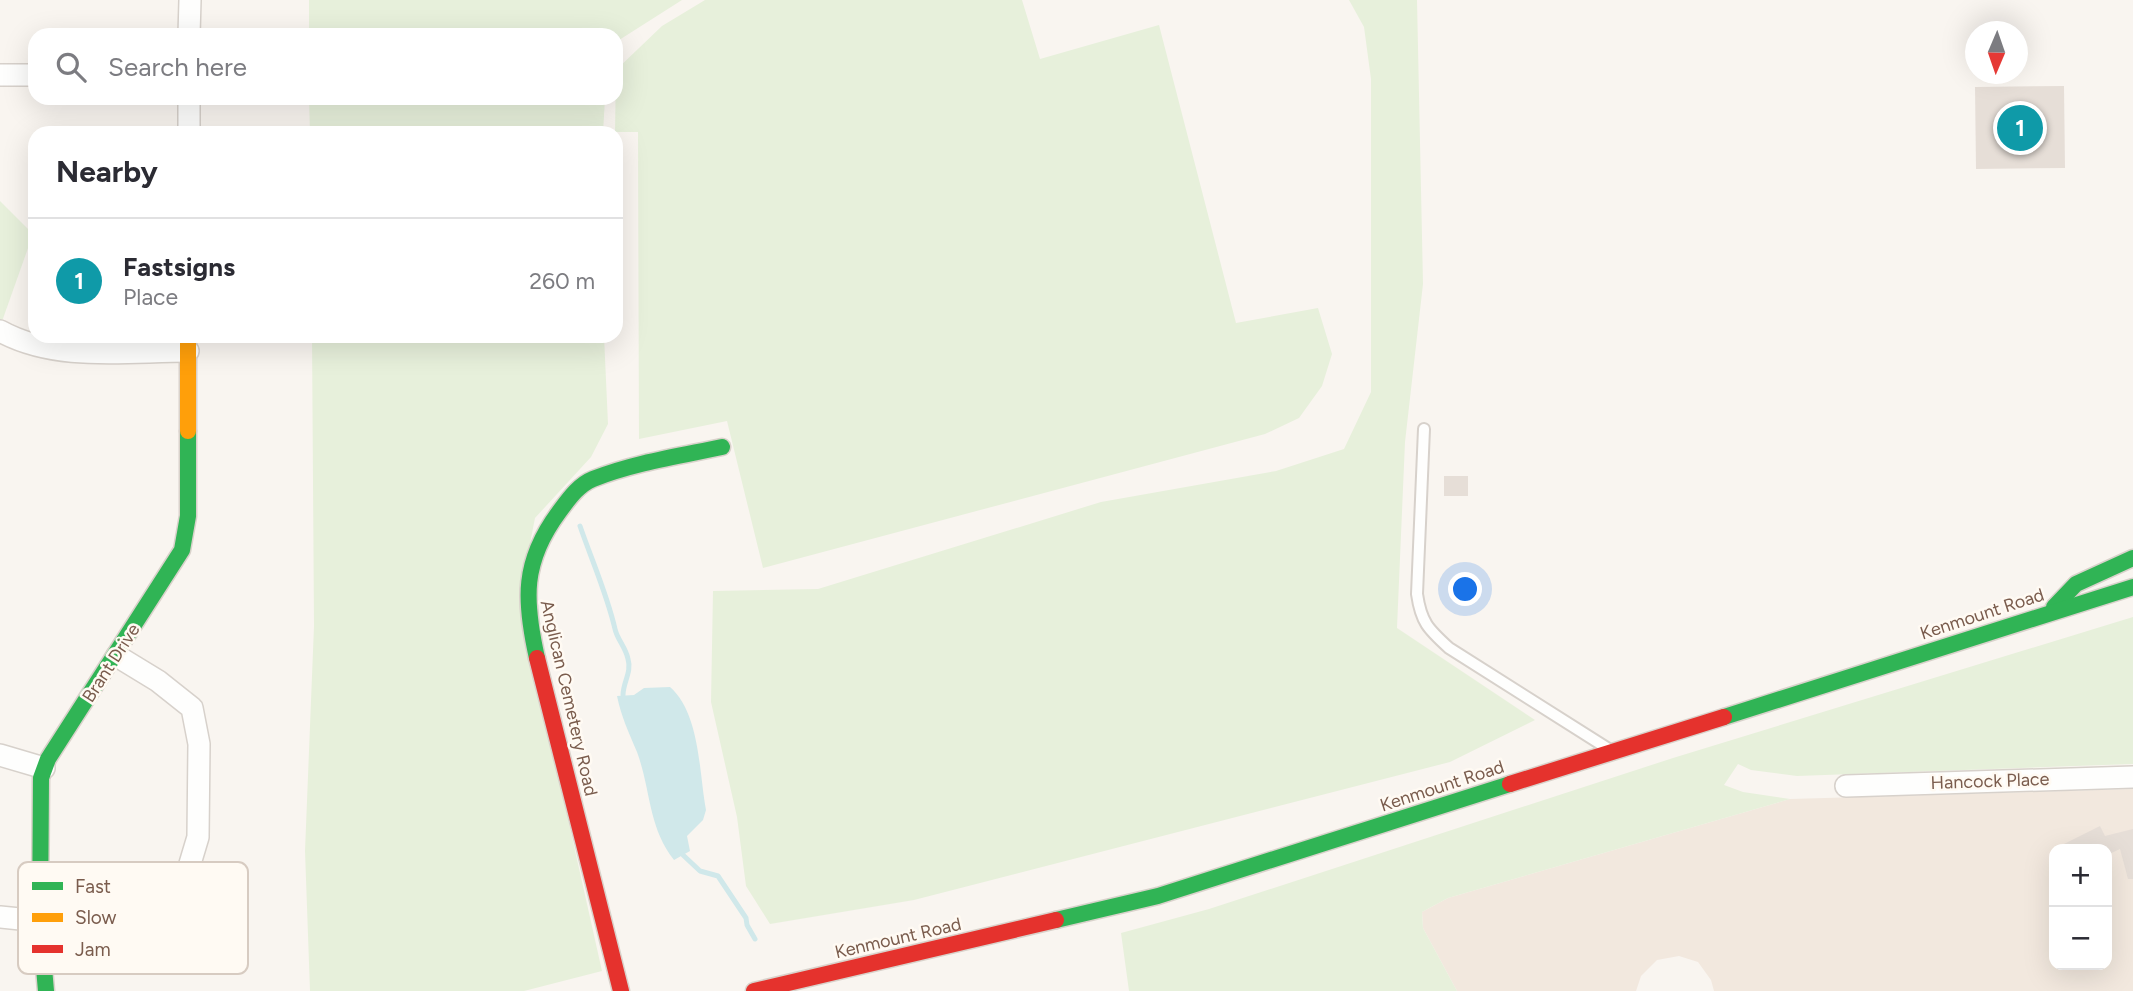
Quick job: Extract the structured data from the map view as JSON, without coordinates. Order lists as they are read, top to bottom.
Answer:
{
  "streets": {
    "main road": ["Kenmount Road", "Brant Drive", "Anglican Cemetery Road"],
    "street": ["Hancock Place"]
  },
  "legend": ["Fast", "Slow", "Jam"],
  "north": "bottom",
  "page": {
    "search": "Search here",
    "pins": "1",
    "heading": "Nearby",
    "list": [
      {
        "mark": "1",
        "name": "Fastsigns",
        "note": "Place",
        "value": "260 m"
      }
    ],
    "map_buttons": ["+", "−"]
  }
}
